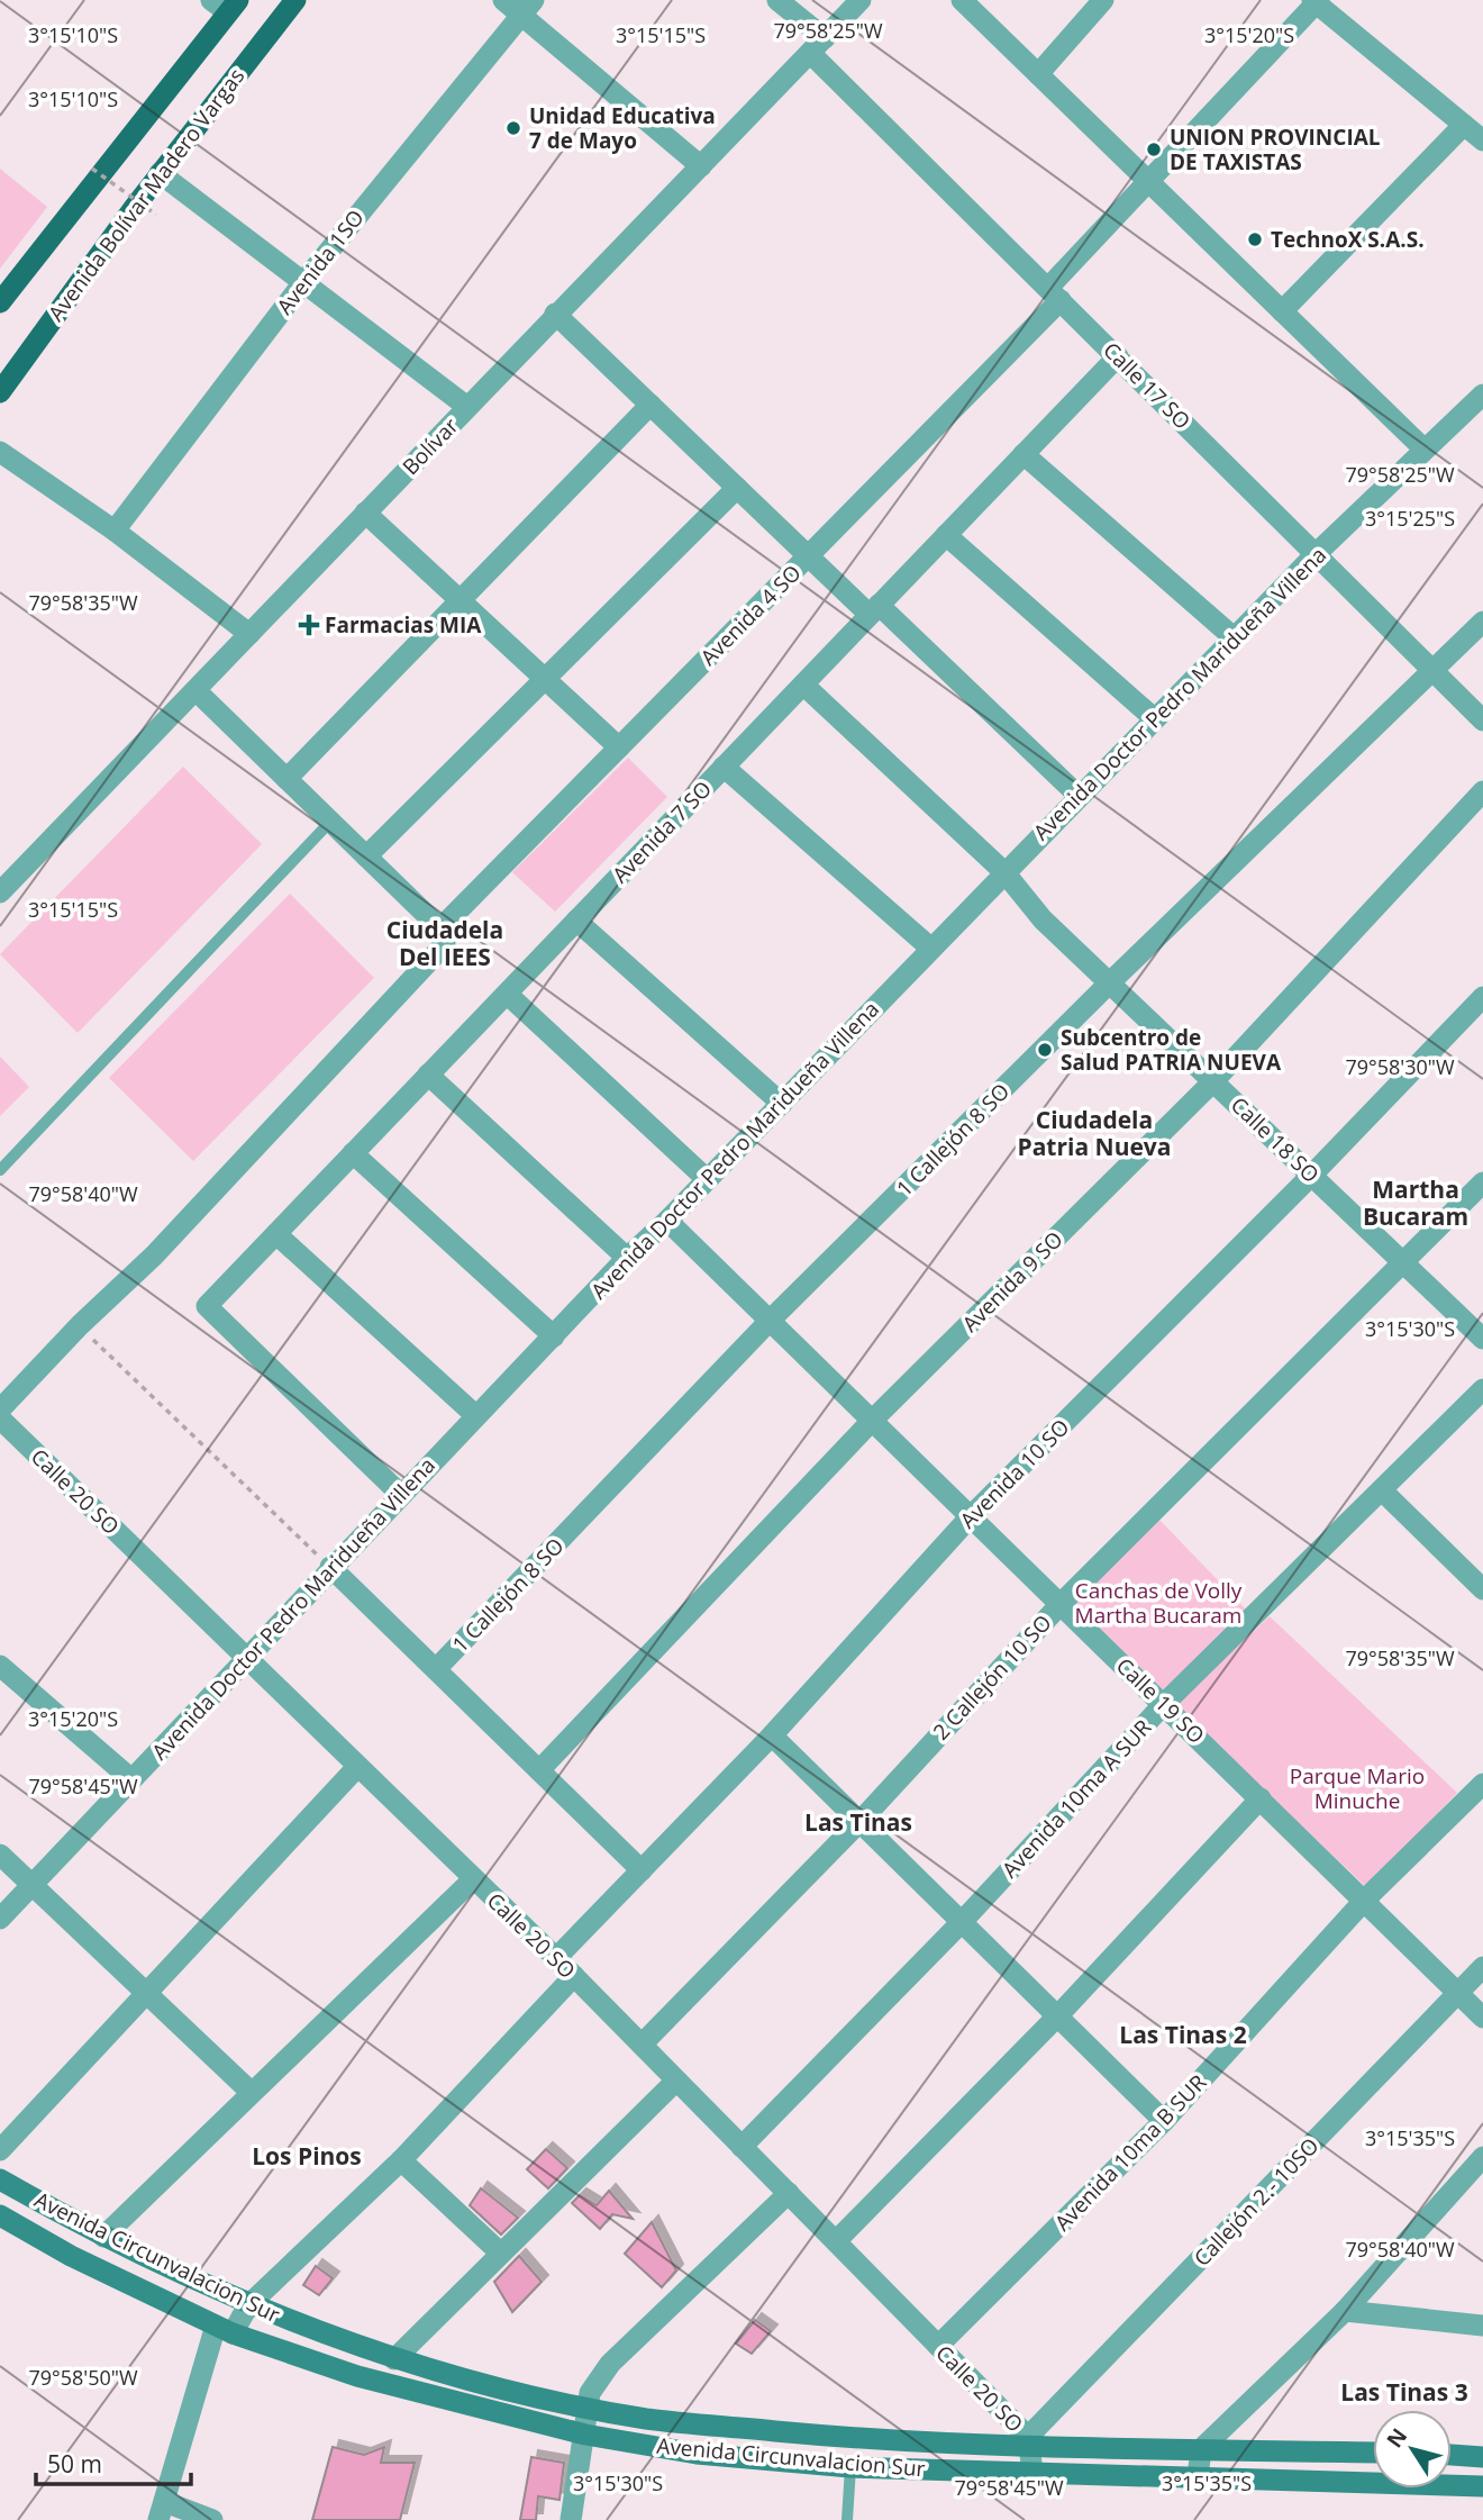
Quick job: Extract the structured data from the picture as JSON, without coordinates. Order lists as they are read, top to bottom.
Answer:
{
  "streets": {
    "main road": ["Avenida Bolívar Madero Vargas", "Avenida Circunvalacion Sur"],
    "street": [
      "Avenida 1SO",
      "Calle 17 SO",
      "Bolívar",
      "Avenida 4 SO",
      "Avenida Doctor Pedro Maridueña Villena",
      "Avenida 7 SO",
      "1 Callejón 8 SO",
      "Calle 18 SO",
      "Avenida 9 SO",
      "Avenida 10 SO",
      "Calle 20 SO",
      "2 Callejón 10 SO",
      "Calle 19 SO",
      "Avenida 10ma A SUR",
      "Avenida 10ma B SUR",
      "Callejón 2.- 10SO"
    ]
  },
  "crossings": [
    ["Calle 17 SO", "Bolívar"],
    ["Calle 17 SO", "Avenida 4 SO"],
    ["Calle 17 SO", "Avenida Doctor Pedro Maridueña Villena"],
    ["Calle 17 SO", "Avenida 7 SO"],
    ["Calle 17 SO", "1 Callejón 8 SO"],
    ["Avenida Doctor Pedro Maridueña Villena", "Avenida 7 SO"],
    ["Avenida Doctor Pedro Maridueña Villena", "Calle 18 SO"],
    ["Avenida Doctor Pedro Maridueña Villena", "Calle 20 SO"],
    ["Avenida Doctor Pedro Maridueña Villena", "Calle 19 SO"],
    ["Avenida 7 SO", "Calle 18 SO"],
    ["1 Callejón 8 SO", "Calle 18 SO"],
    ["1 Callejón 8 SO", "Calle 19 SO"],
    ["Calle 18 SO", "Avenida 9 SO"],
    ["Calle 18 SO", "Avenida 10 SO"],
    ["Calle 18 SO", "2 Callejón 10 SO"],
    ["Avenida 9 SO", "Calle 19 SO"],
    ["Avenida 10 SO", "Calle 20 SO"],
    ["Avenida 10 SO", "Calle 19 SO"],
    ["Calle 20 SO", "2 Callejón 10 SO"],
    ["Calle 20 SO", "Avenida 10ma A SUR"],
    ["Calle 20 SO", "Avenida 10ma B SUR"],
    ["Calle 20 SO", "Callejón 2.- 10SO"],
    ["Calle 20 SO", "Avenida Circunvalacion Sur"],
    ["2 Callejón 10 SO", "Calle 19 SO"],
    ["Calle 19 SO", "Avenida 10ma A SUR"],
    ["Calle 19 SO", "Avenida 10ma B SUR"],
    ["Calle 19 SO", "Callejón 2.- 10SO"],
    ["Callejón 2.- 10SO", "Avenida Circunvalacion Sur"]
  ],
  "districts": [
    "Ciudadela Del IEES",
    "Ciudadela Patria Nueva",
    "Martha Bucaram",
    "Las Tinas",
    "Las Tinas 2",
    "Los Pinos",
    "Las Tinas 3"
  ],
  "parks": ["Canchas de Volly Martha Bucaram", "Parque Mario Minuche"],
  "places": {
    "other": [
      "Unidad Educativa 7 de Mayo",
      "UNION PROVINCIAL DE TAXISTAS",
      "TechnoX S.A.S.",
      "Subcentro de Salud PATRIA NUEVA"
    ],
    "health": ["Farmacias MIA"]
  },
  "scale_bar": "50 m",
  "north": "top left",
  "coordinates": [
    "79°58'25\"W",
    "3°15'10\"S",
    "3°15'15\"S",
    "3°15'20\"S",
    "3°15'25\"S",
    "79°58'35\"W",
    "79°58'30\"W",
    "79°58'40\"W",
    "3°15'30\"S",
    "79°58'45\"W",
    "3°15'35\"S",
    "79°58'50\"W"
  ]
}
